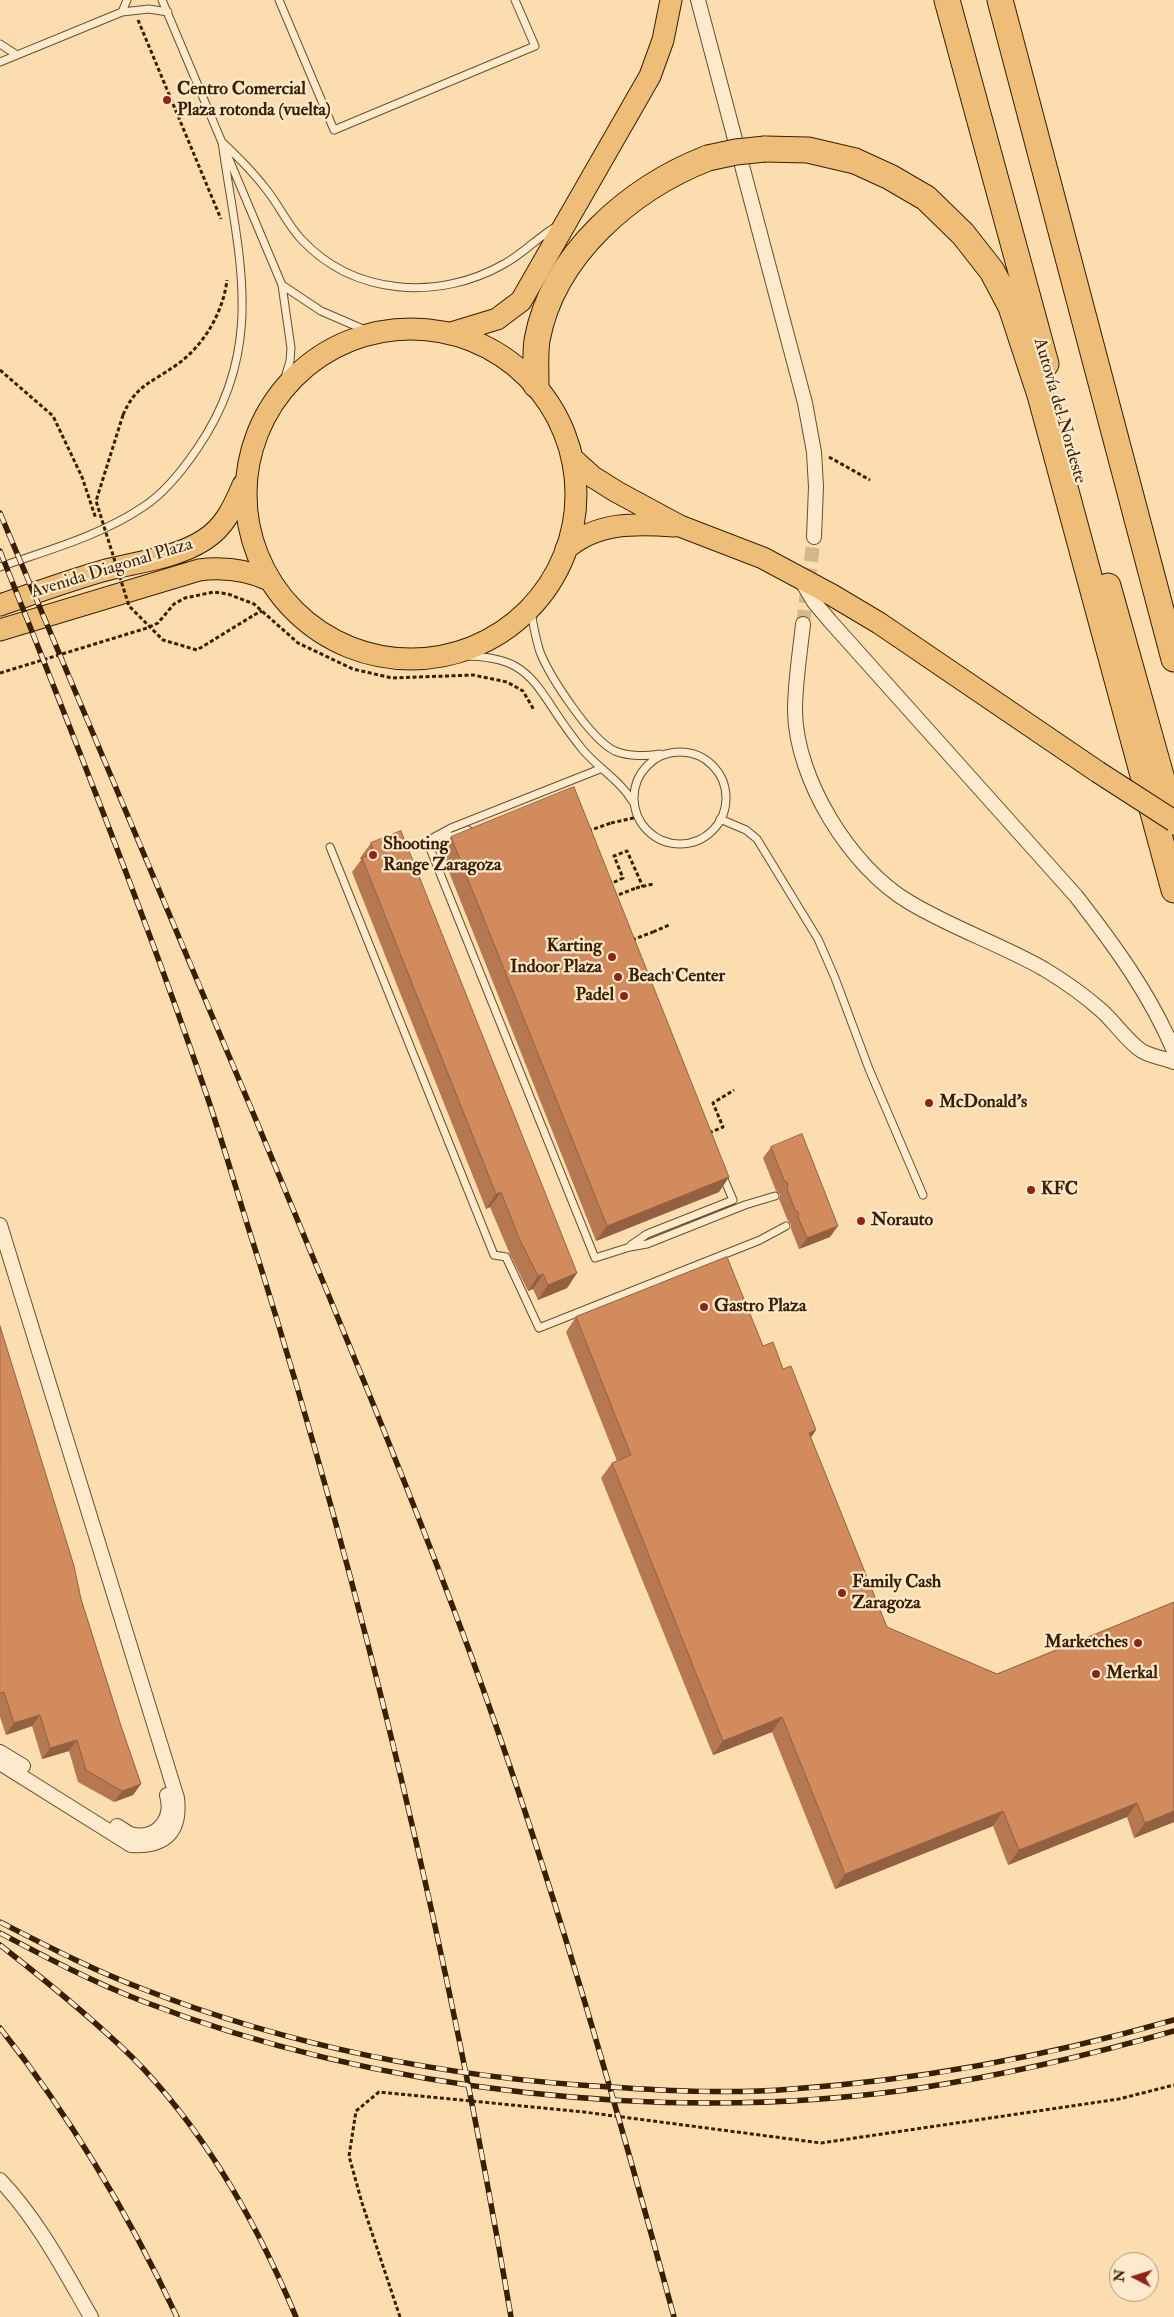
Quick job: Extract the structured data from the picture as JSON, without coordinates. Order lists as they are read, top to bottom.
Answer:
{
  "streets": {
    "highway": ["Autovía del Nordeste"],
    "main road": ["Avenida Diagonal Plaza"]
  },
  "places": [
    "Centro Comercial Plaza rotonda (vuelta)",
    "Shooting Range Zaragoza",
    "Karting Indoor Plaza",
    "Beach Center",
    "Padel",
    "McDonald's",
    "KFC",
    "Norauto",
    "Gastro Plaza",
    "Family Cash Zaragoza",
    "Marketches",
    "Merkal"
  ],
  "north": "left"
}
